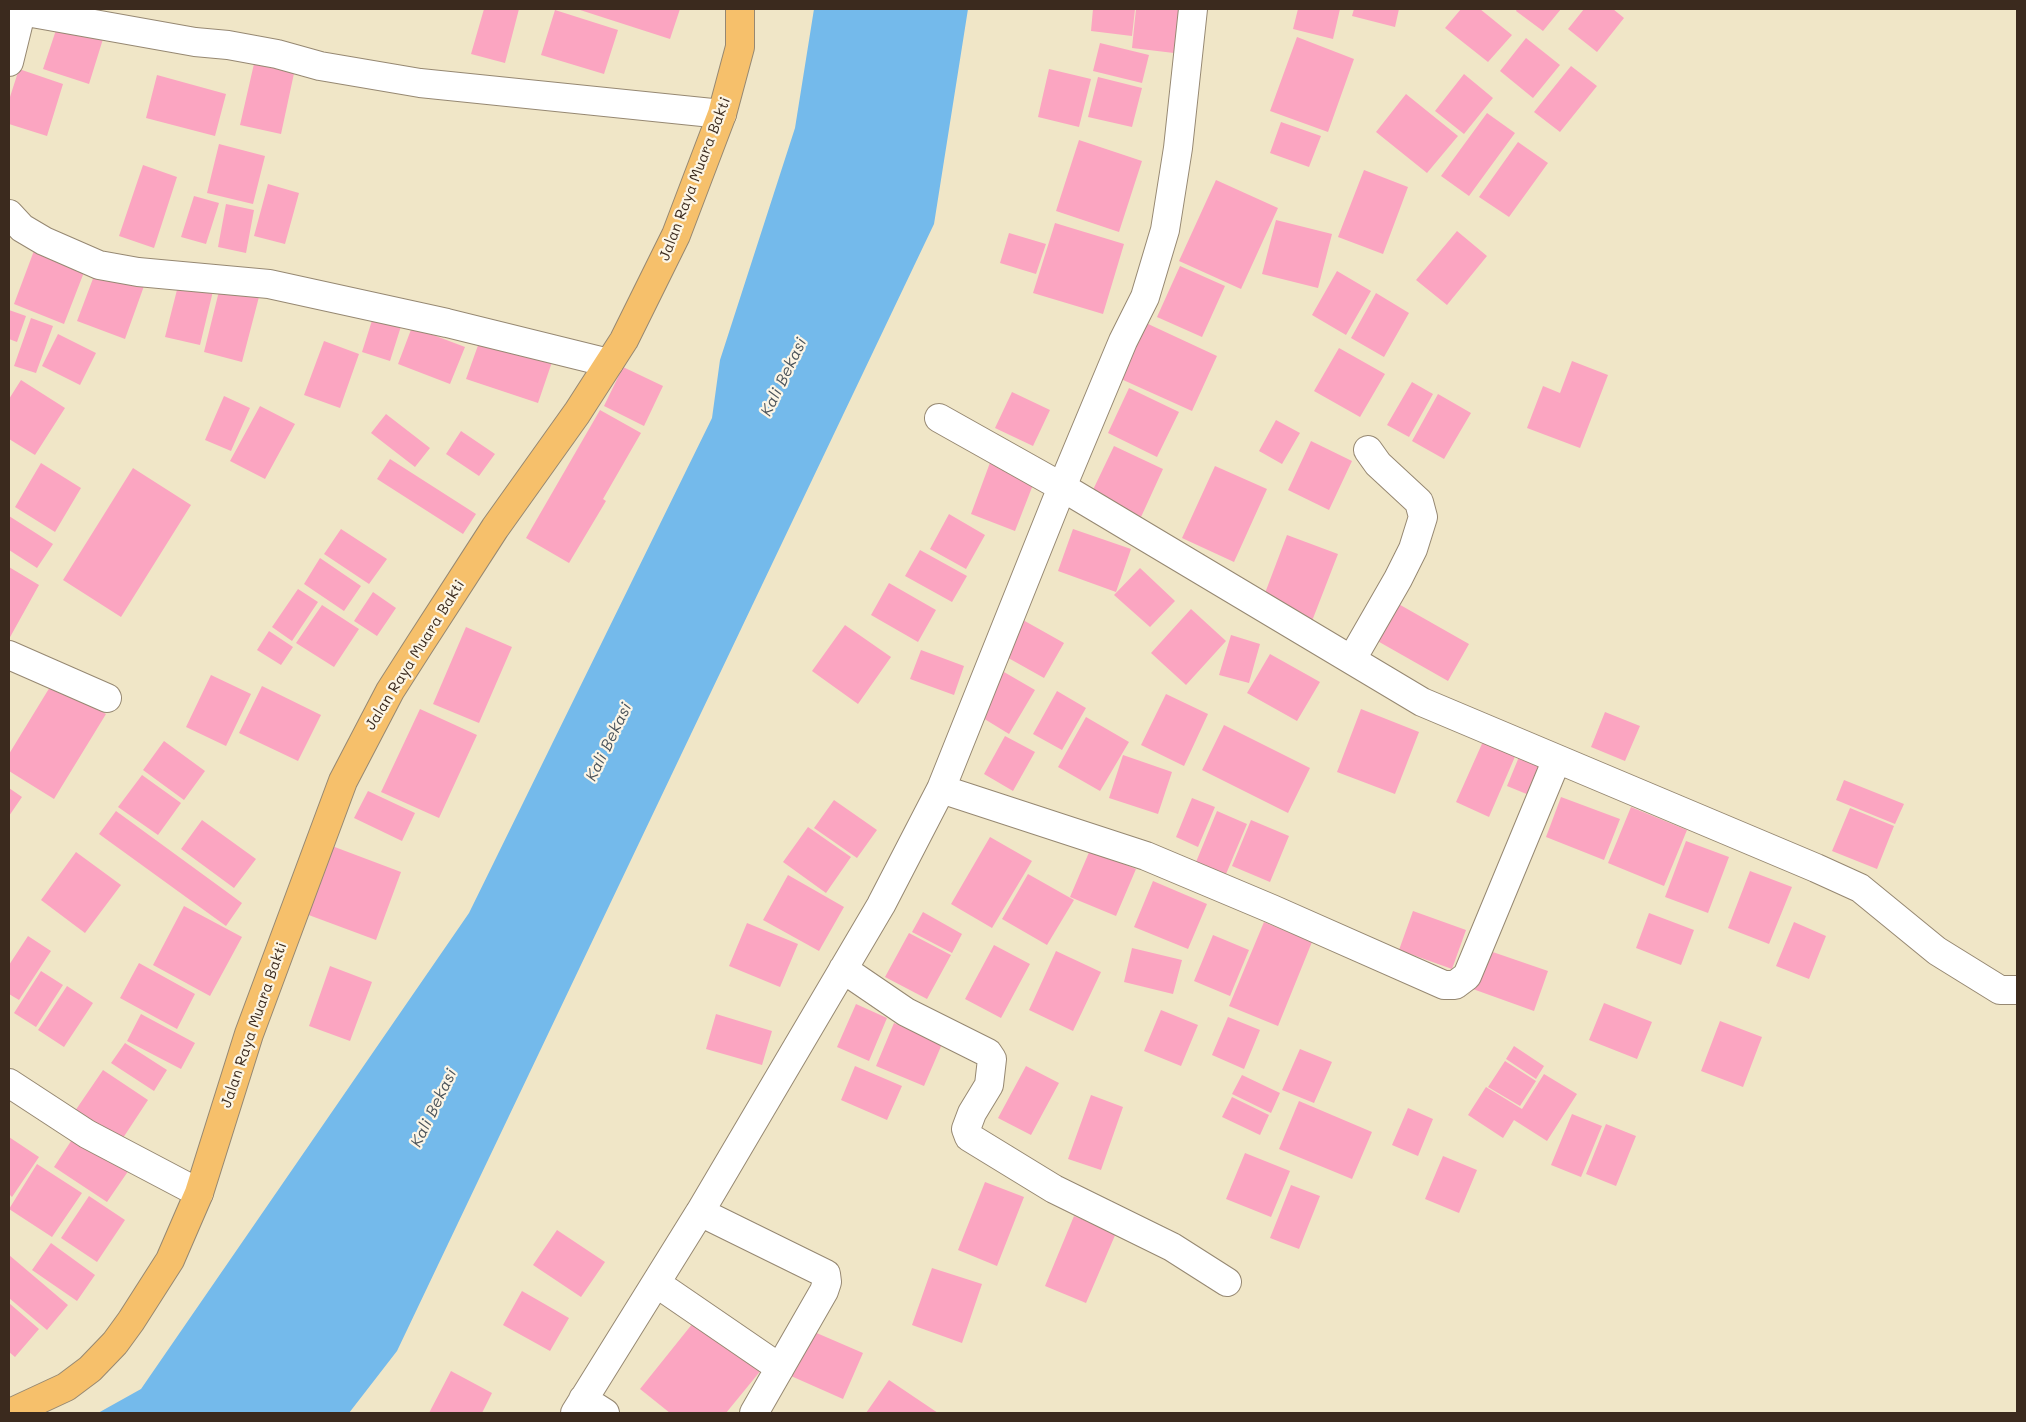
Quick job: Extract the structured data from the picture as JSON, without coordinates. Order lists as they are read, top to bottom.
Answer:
{
  "streets": {
    "main road": ["Jalan Raya Muara Bakti"]
  },
  "water": ["Kali Bekasi"]
}
